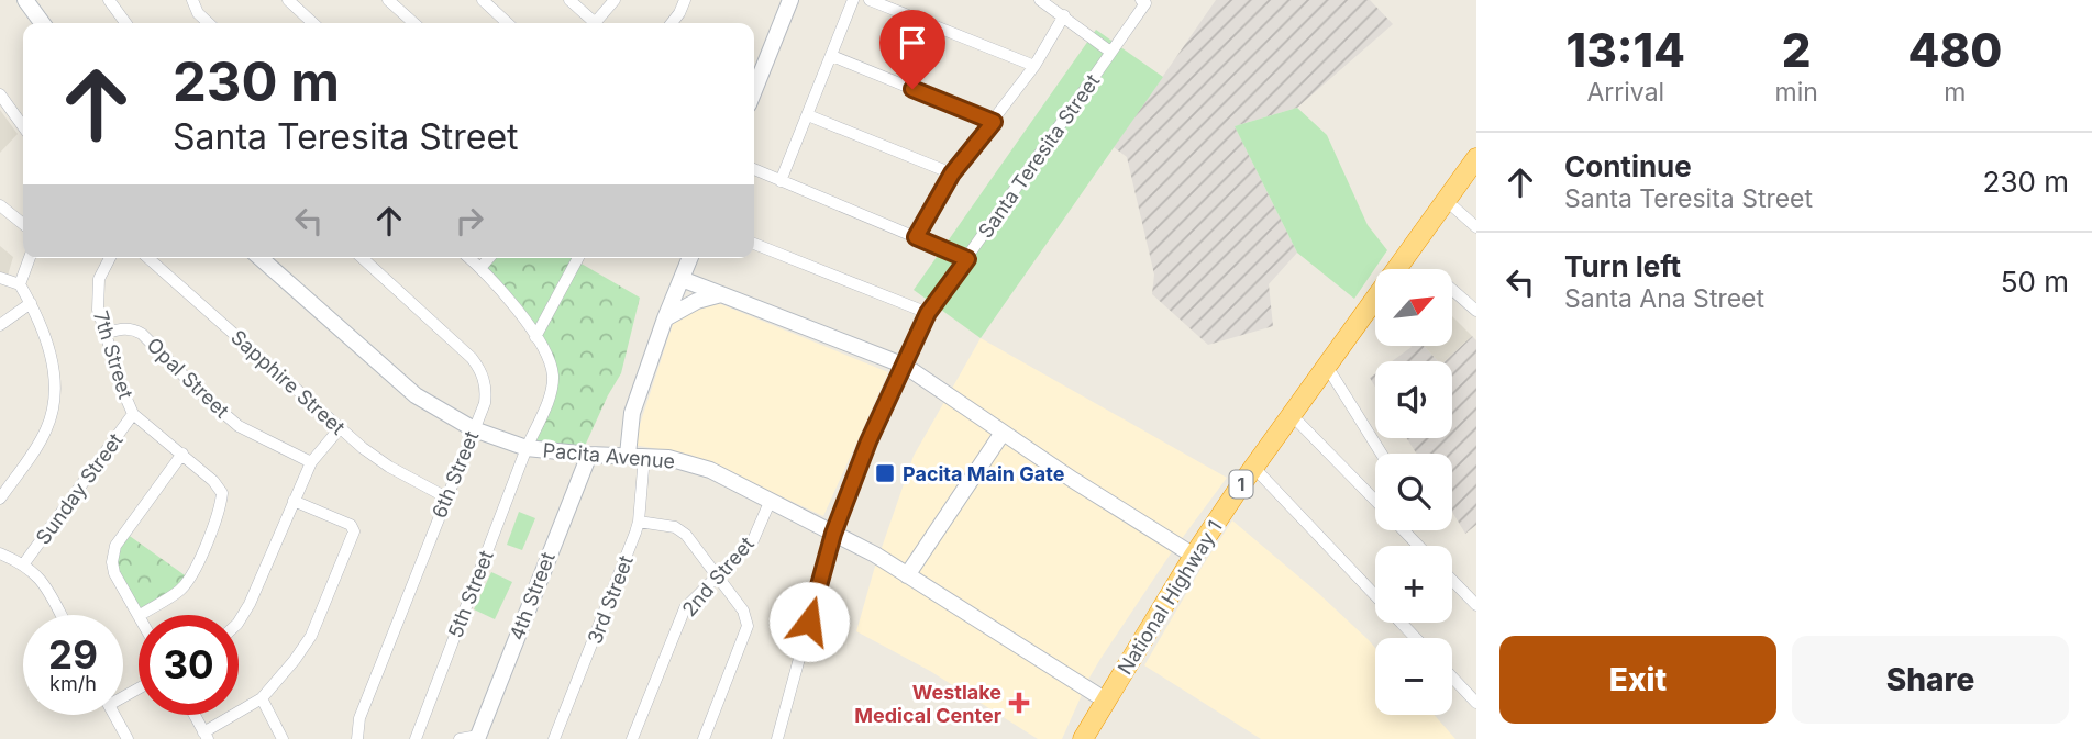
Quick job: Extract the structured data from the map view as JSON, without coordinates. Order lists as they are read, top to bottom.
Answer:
{
  "streets": {
    "highway": ["1", "National Highway 1"],
    "main road": ["Pacita Avenue", "4th Street"],
    "street": [
      "Santa Teresita Street",
      "7th Street",
      "Opal Street",
      "Sapphire Street",
      "6th Street",
      "Sunday Street",
      "2nd Street",
      "5th Street",
      "3rd Street"
    ]
  },
  "crossings": [
    ["Santa Teresita Street", "Pacita Avenue"],
    ["7th Street", "Opal Street"],
    ["7th Street", "Sunday Street"],
    ["Sapphire Street", "6th Street"],
    ["Pacita Avenue", "6th Street"],
    ["Pacita Avenue", "2nd Street"],
    ["Pacita Avenue", "5th Street"],
    ["Pacita Avenue", "4th Street"],
    ["Pacita Avenue", "National Highway 1"],
    ["Pacita Avenue", "3rd Street"]
  ],
  "places": {
    "transit": ["Pacita Main Gate"],
    "health": ["Westlake Medical Center"]
  },
  "north": "top right",
  "page": {
    "eta": [
      "13:14",
      "Arrival",
      "2",
      "min",
      "480",
      "m"
    ],
    "turn": ["230 m", "Santa Teresita Street"],
    "list": [
      {
        "name": "Continue",
        "note": "Santa Teresita Street",
        "value": "230 m"
      },
      {
        "name": "Turn left",
        "note": "Santa Ana Street",
        "value": "50 m"
      }
    ],
    "map_buttons": ["+", "−"],
    "speed": "29 km/h",
    "limit": "30",
    "buttons": ["Exit", "Share"]
  }
}
